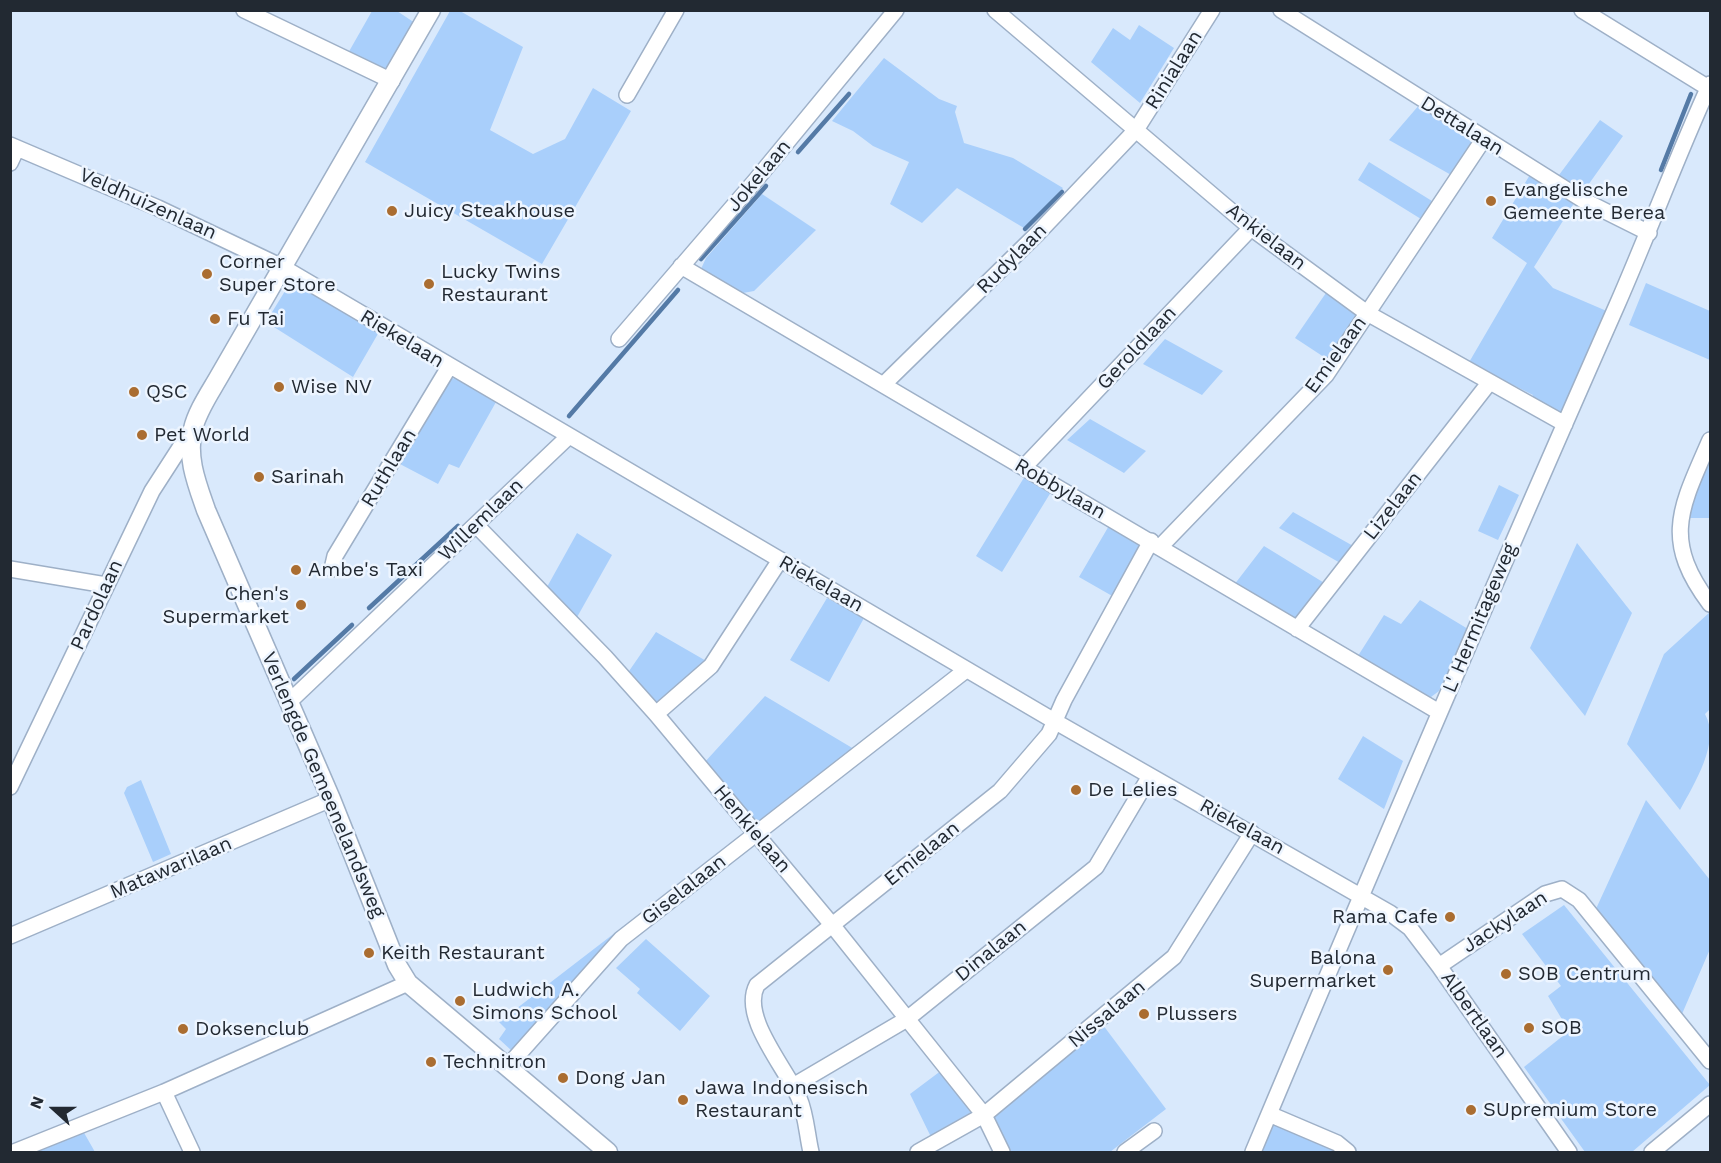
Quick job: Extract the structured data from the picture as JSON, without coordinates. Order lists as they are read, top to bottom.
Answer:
{
  "streets": {
    "street": [
      "Rinialaan",
      "Dettalaan",
      "Jokelaan",
      "Veldhuizenlaan",
      "Ankielaan",
      "Rudylaan",
      "Riekelaan",
      "Geroldlaan",
      "Emielaan",
      "Ruthlaan",
      "Robbylaan",
      "Lizelaan",
      "Willemlaan",
      "Pardolaan",
      "L' Hermitageweg",
      "Verlengde Gemeenelandsweg",
      "Henkielaan",
      "Matawarilaan",
      "Giselalaan",
      "Jackylaan",
      "Dinalaan",
      "Nissalaan",
      "Albertlaan"
    ]
  },
  "crossings": [
    ["Rinialaan", "Ankielaan"],
    ["Rinialaan", "Rudylaan"],
    ["Dettalaan", "Emielaan"],
    ["Dettalaan", "L' Hermitageweg"],
    ["Jokelaan", "Robbylaan"],
    ["Veldhuizenlaan", "Riekelaan"],
    ["Veldhuizenlaan", "Verlengde Gemeenelandsweg"],
    ["Ankielaan", "Rudylaan"],
    ["Ankielaan", "Geroldlaan"],
    ["Ankielaan", "Emielaan"],
    ["Ankielaan", "Lizelaan"],
    ["Ankielaan", "L' Hermitageweg"],
    ["Rudylaan", "Robbylaan"],
    ["Riekelaan", "Emielaan"],
    ["Riekelaan", "Ruthlaan"],
    ["Riekelaan", "Willemlaan"],
    ["Riekelaan", "L' Hermitageweg"],
    ["Riekelaan", "Verlengde Gemeenelandsweg"],
    ["Riekelaan", "Giselalaan"],
    ["Riekelaan", "Dinalaan"],
    ["Riekelaan", "Nissalaan"],
    ["Riekelaan", "Albertlaan"],
    ["Geroldlaan", "Robbylaan"],
    ["Emielaan", "Robbylaan"],
    ["Emielaan", "Henkielaan"],
    ["Emielaan", "Dinalaan"],
    ["Robbylaan", "Lizelaan"],
    ["Robbylaan", "L' Hermitageweg"],
    ["Willemlaan", "Verlengde Gemeenelandsweg"],
    ["Willemlaan", "Henkielaan"],
    ["Pardolaan", "Verlengde Gemeenelandsweg"],
    ["L' Hermitageweg", "Albertlaan"],
    ["Verlengde Gemeenelandsweg", "Matawarilaan"],
    ["Henkielaan", "Giselalaan"],
    ["Henkielaan", "Dinalaan"],
    ["Henkielaan", "Nissalaan"],
    ["Jackylaan", "Albertlaan"]
  ],
  "places": [
    "Evangelische Gemeente Berea",
    "Juicy Steakhouse",
    "Corner Super Store",
    "Lucky Twins Restaurant",
    "Fu Tai",
    "Wise NV",
    "QSC",
    "Pet World",
    "Sarinah",
    "Ambe's Taxi",
    "Chen's Supermarket",
    "De Lelies",
    "Rama Cafe",
    "Keith Restaurant",
    "Balona Supermarket",
    "SOB Centrum",
    "Ludwich A. Simons School",
    "Plussers",
    "SOB",
    "Doksenclub",
    "Technitron",
    "Dong Jan",
    "Jawa Indonesisch Restaurant",
    "SUpremium Store"
  ],
  "north": "left"
}
